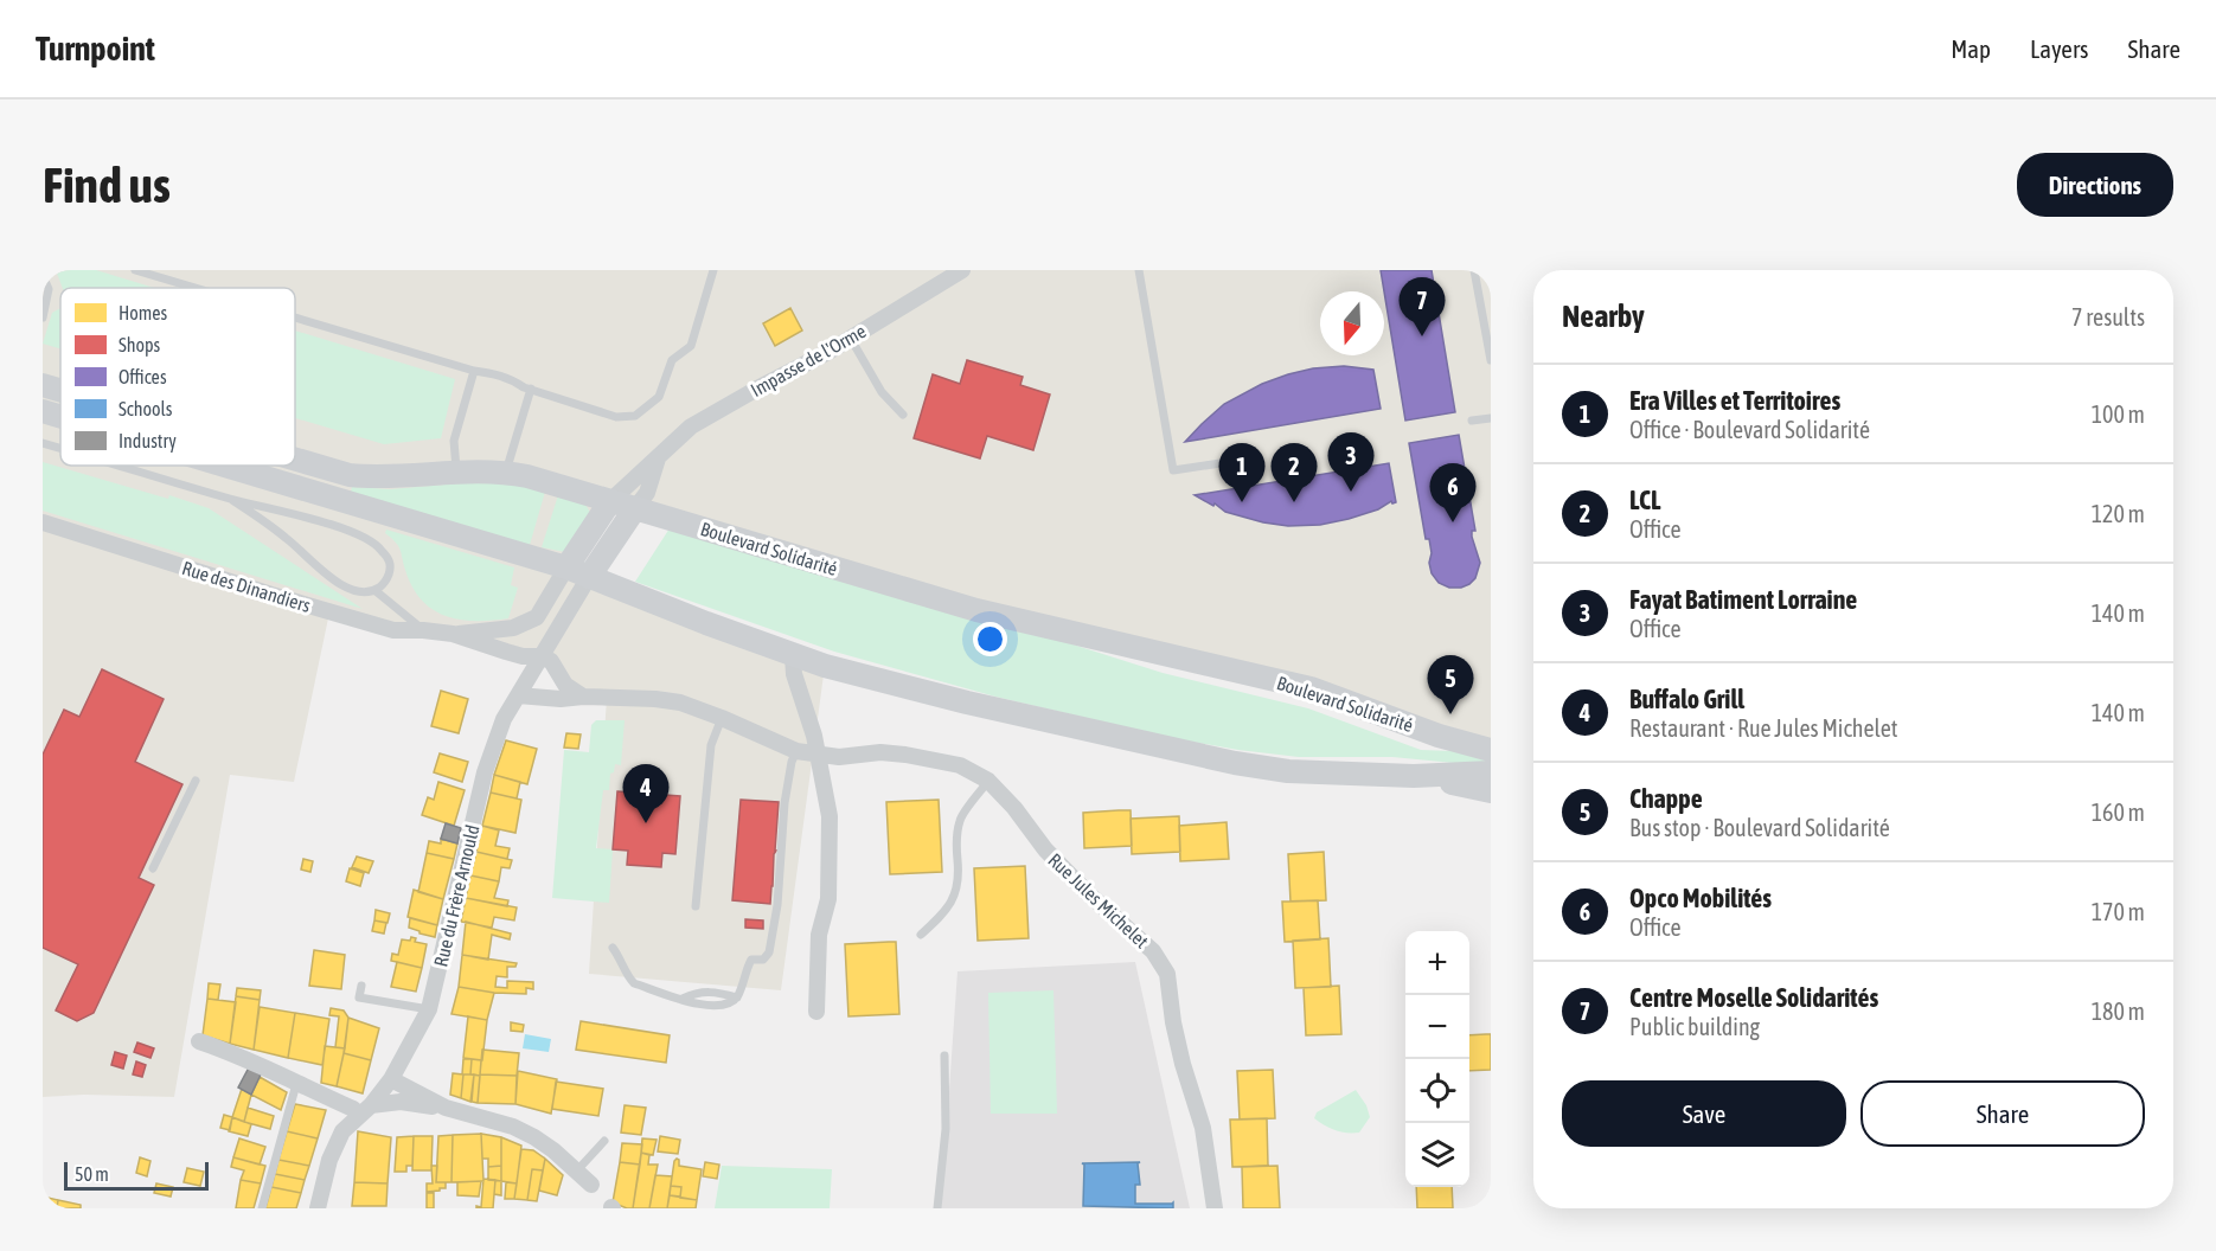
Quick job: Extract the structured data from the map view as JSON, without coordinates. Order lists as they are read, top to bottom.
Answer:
{
  "streets": {
    "main road": ["Boulevard Solidarité"],
    "street": [
      "Impasse de l'Orme",
      "Rue des Dinandiers",
      "Rue du Frère Arnould",
      "Rue Jules Michelet"
    ]
  },
  "crossings": [
    ["Impasse de l'Orme", "Boulevard Solidarité"],
    ["Rue des Dinandiers", "Rue du Frère Arnould"],
    ["Rue du Frère Arnould", "Rue Jules Michelet"]
  ],
  "legend": [
    "Homes",
    "Shops",
    "Offices",
    "Schools",
    "Industry"
  ],
  "scale_bar": "50 m",
  "north": "bottom",
  "page": {
    "header": "Turnpoint",
    "nav": ["Map", "Layers", "Share"],
    "buttons": [
      "Directions",
      ["Save", "Share"]
    ],
    "title": "Find us",
    "heading": ["Nearby", "7 results"],
    "pins": [
      "7",
      "3",
      "1",
      "2",
      "6",
      "5",
      "4"
    ],
    "list": [
      {
        "mark": "1",
        "name": "Era Villes et Territoires",
        "note": "Office · Boulevard Solidarité",
        "value": "100 m"
      },
      {
        "mark": "2",
        "name": "LCL",
        "note": "Office",
        "value": "120 m"
      },
      {
        "mark": "3",
        "name": "Fayat Batiment Lorraine",
        "note": "Office",
        "value": "140 m"
      },
      {
        "mark": "4",
        "name": "Buffalo Grill",
        "note": "Restaurant · Rue Jules Michelet",
        "value": "140 m"
      },
      {
        "mark": "5",
        "name": "Chappe",
        "note": "Bus stop · Boulevard Solidarité",
        "value": "160 m"
      },
      {
        "mark": "6",
        "name": "Opco Mobilités",
        "note": "Office",
        "value": "170 m"
      },
      {
        "mark": "7",
        "name": "Centre Moselle Solidarités",
        "note": "Public building",
        "value": "180 m"
      }
    ],
    "map_buttons": ["+", "−"],
    "scale": "50 m"
  }
}
